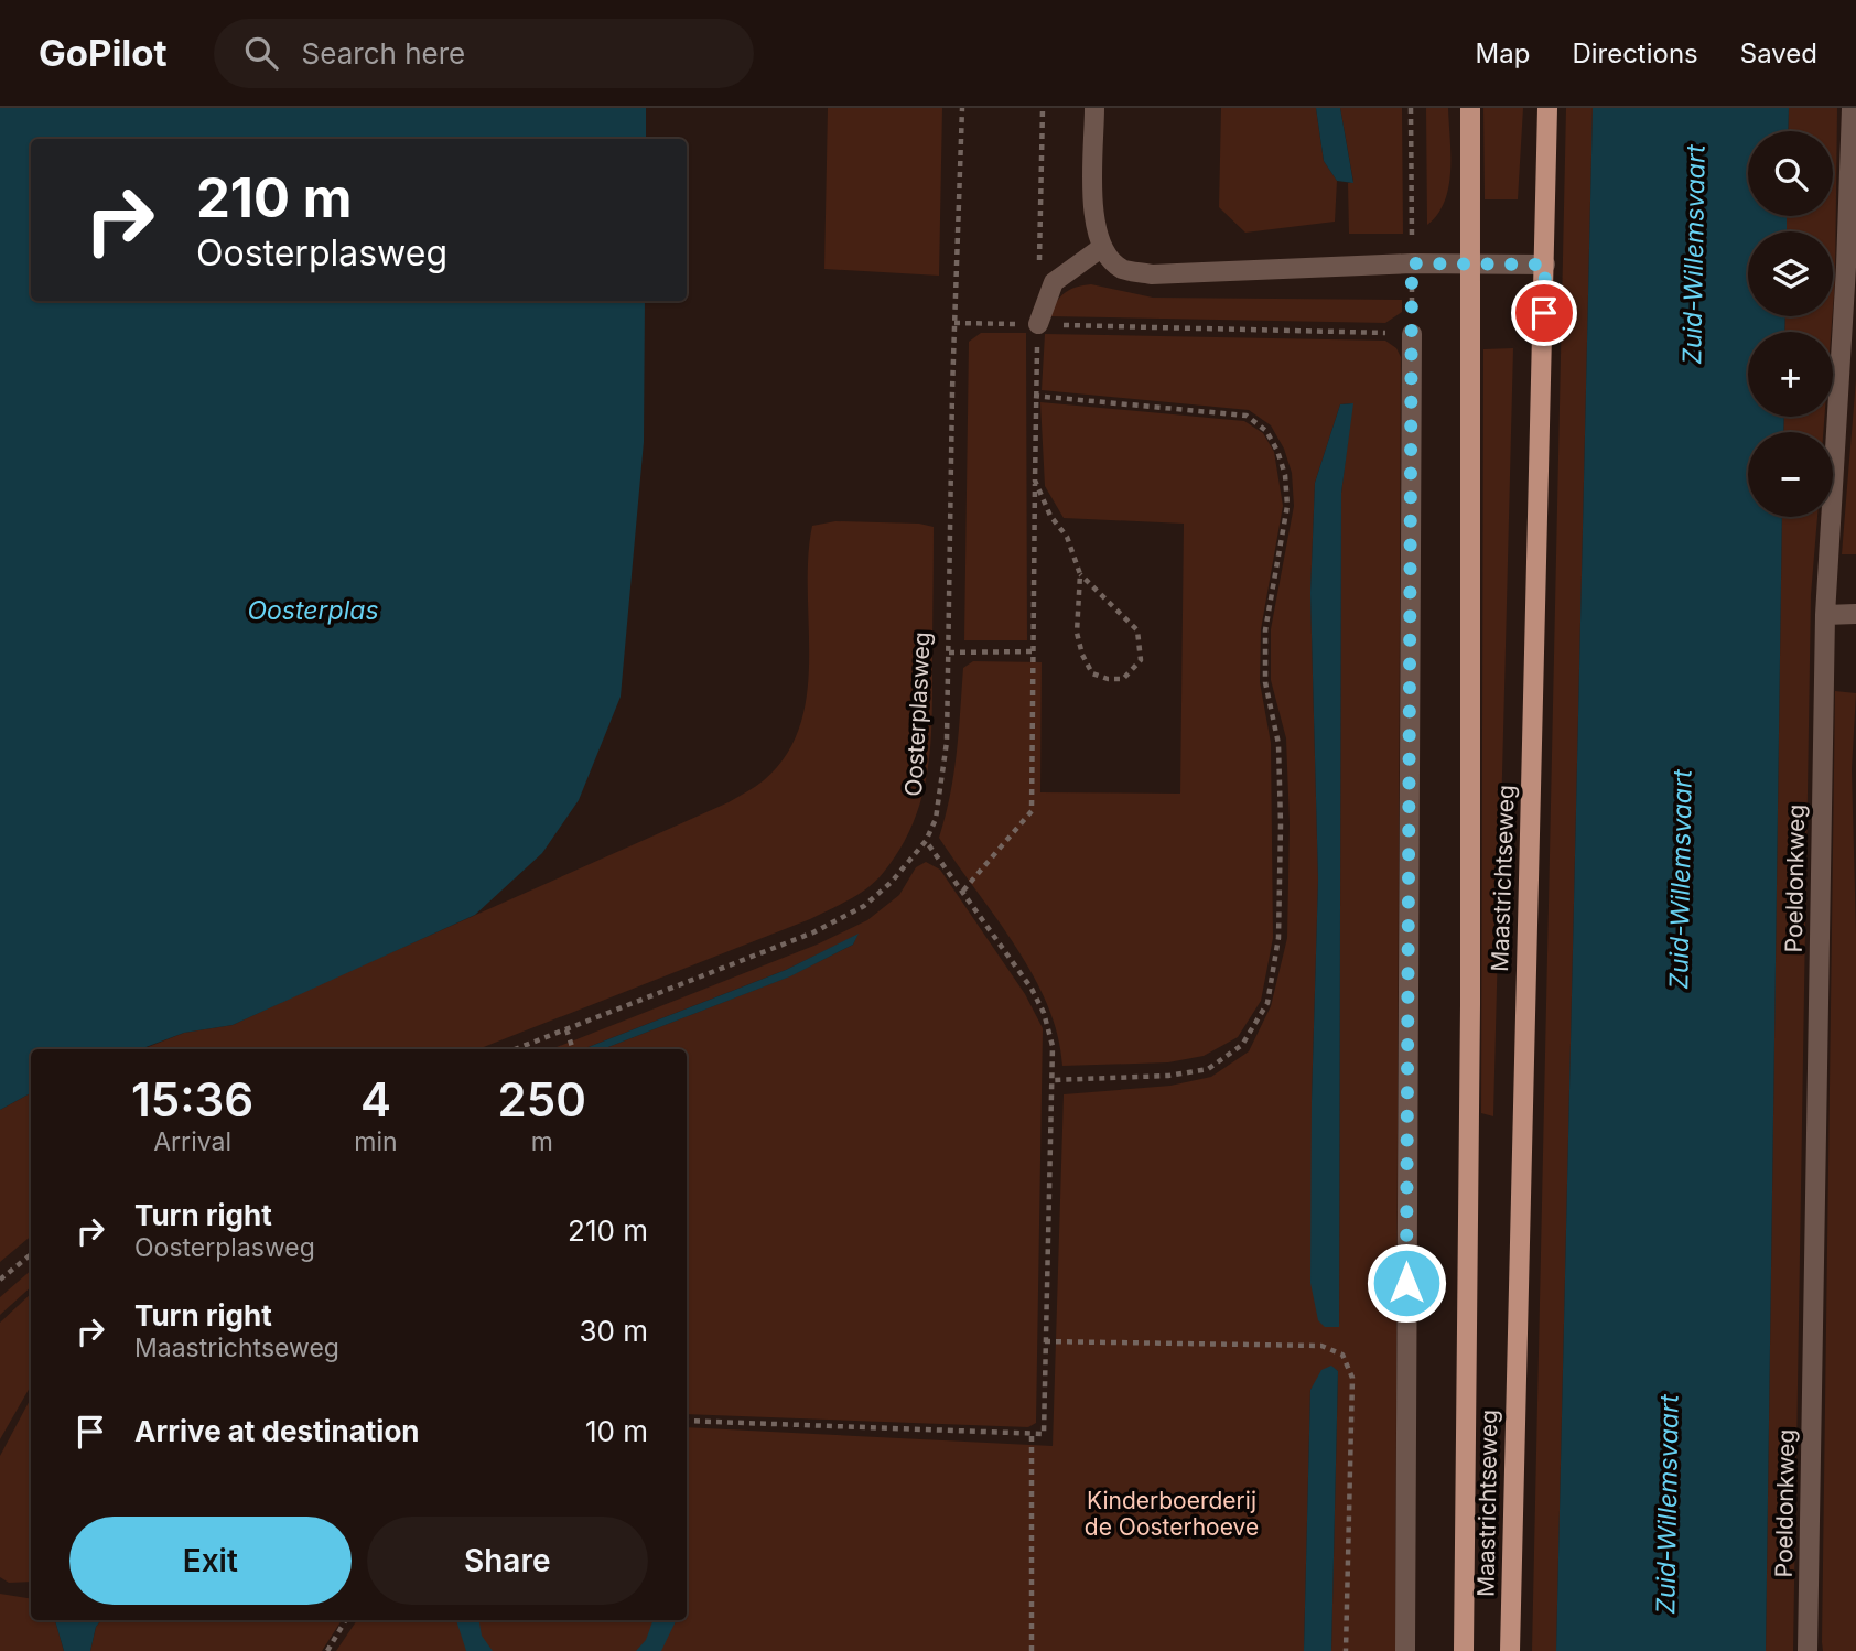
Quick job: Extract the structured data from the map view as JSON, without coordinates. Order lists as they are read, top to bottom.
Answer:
{
  "streets": {
    "main road": ["Maastrichtseweg"],
    "street": ["Poeldonkweg"],
    "path": ["Oosterplasweg"]
  },
  "water": ["Zuid-Willemsvaart", "Oosterplas"],
  "parks": ["Kinderboerderij de Oosterhoeve"],
  "page": {
    "header": "GoPilot",
    "search": "Search here",
    "nav": ["Map", "Directions", "Saved"],
    "map_buttons": ["+", "−"],
    "turn": ["210 m", "Oosterplasweg"],
    "eta": [
      "15:36",
      "Arrival",
      "4",
      "min",
      "250",
      "m"
    ],
    "list": [
      {
        "name": "Turn right",
        "note": "Oosterplasweg",
        "value": "210 m"
      },
      {
        "name": "Turn right",
        "note": "Maastrichtseweg",
        "value": "30 m"
      },
      {
        "name": "Arrive at destination",
        "value": "10 m"
      }
    ],
    "buttons": ["Exit", "Share"]
  }
}
